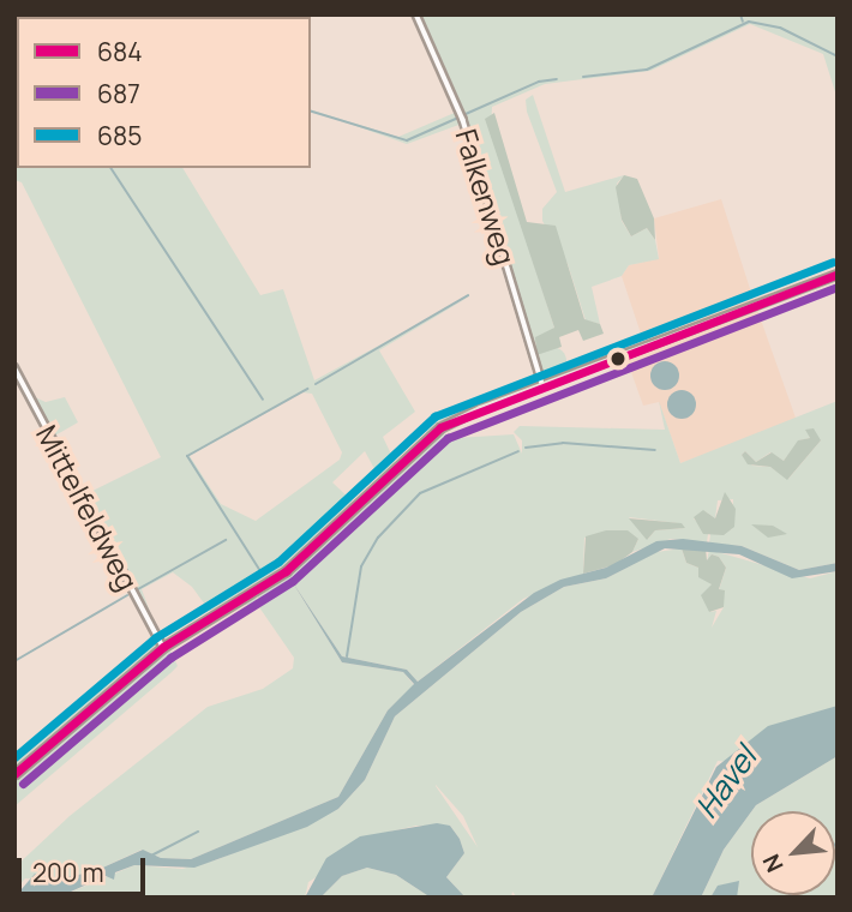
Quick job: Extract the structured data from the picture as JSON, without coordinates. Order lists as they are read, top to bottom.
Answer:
{
  "streets": {
    "street": ["Falkenweg", "Mittelfeldweg"]
  },
  "water": ["Havel"],
  "lines": ["transit line 685", "transit line 684", "transit line 687"],
  "legend": ["684", "687", "685"],
  "scale_bar": "200 m",
  "north": "bottom left"
}
